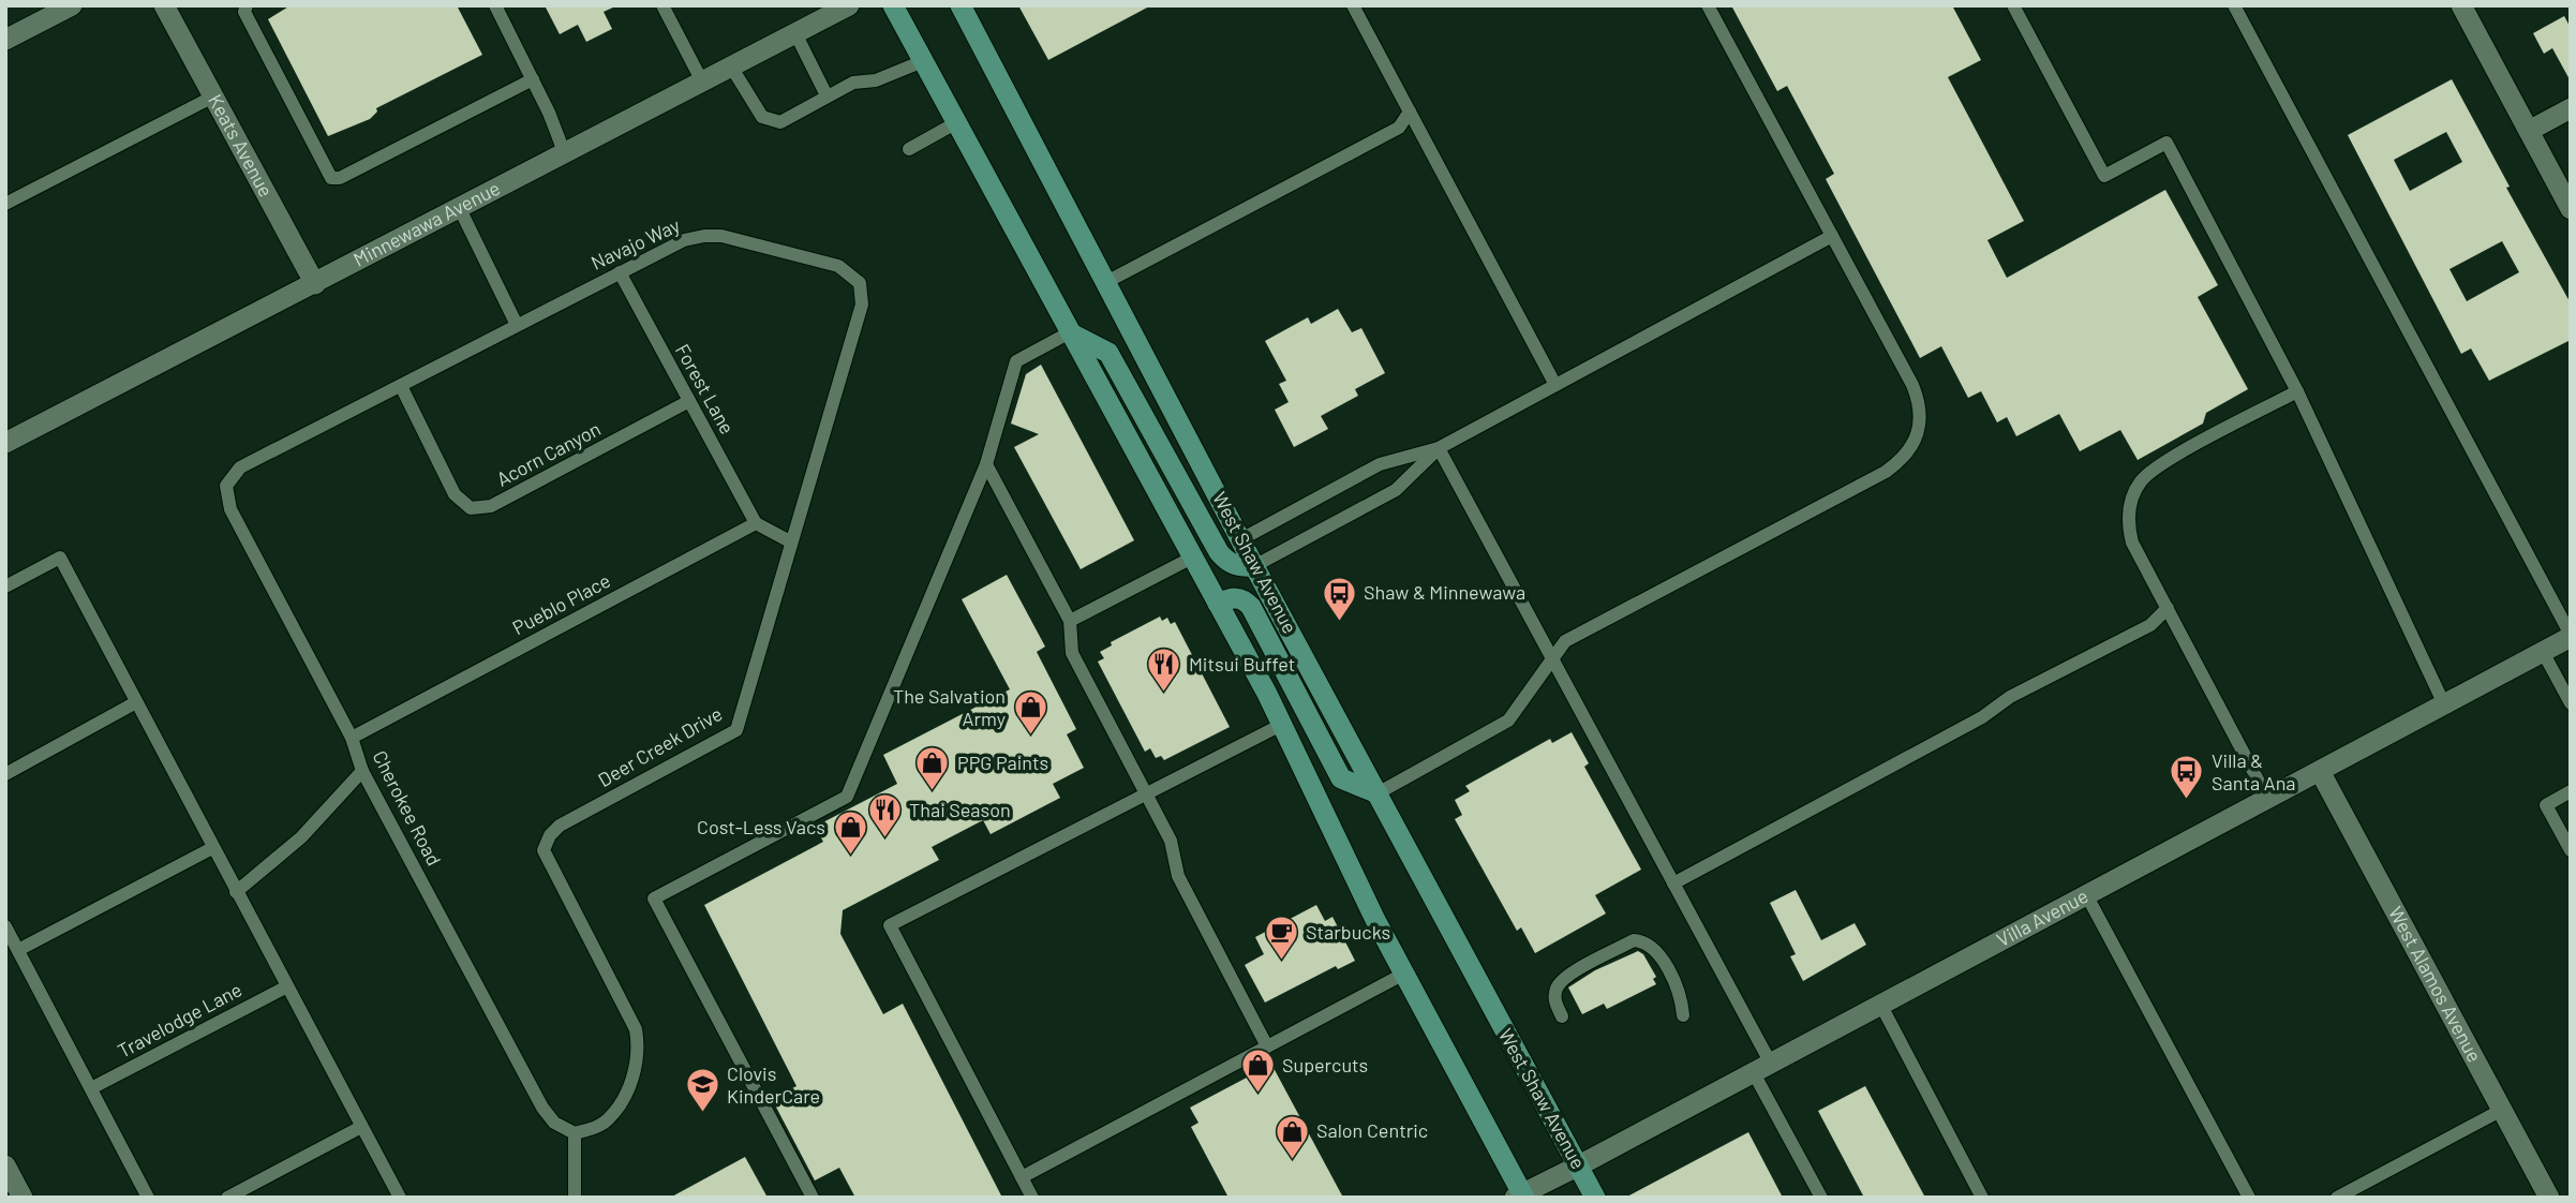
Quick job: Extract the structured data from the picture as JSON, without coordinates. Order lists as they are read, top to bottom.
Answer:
{
  "streets": {
    "main road": ["West Shaw Avenue"],
    "street": [
      "Keats Avenue",
      "Minnewawa Avenue",
      "Villa Avenue",
      "West Alamos Avenue"
    ],
    "lane": [
      "Navajo Way",
      "Forest Lane",
      "Acorn Canyon",
      "Pueblo Place",
      "Deer Creek Drive",
      "Cherokee Road",
      "Travelodge Lane"
    ]
  },
  "crossings": [
    ["Keats Avenue", "Minnewawa Avenue"],
    ["Navajo Way", "Forest Lane"],
    ["Navajo Way", "Acorn Canyon"],
    ["Navajo Way", "Deer Creek Drive"],
    ["Navajo Way", "Cherokee Road"],
    ["Forest Lane", "Acorn Canyon"],
    ["Forest Lane", "Pueblo Place"],
    ["West Shaw Avenue", "Villa Avenue"],
    ["Pueblo Place", "Cherokee Road"],
    ["Deer Creek Drive", "Cherokee Road"],
    ["Villa Avenue", "West Alamos Avenue"]
  ],
  "places": {
    "bus stop": ["Shaw & Minnewawa", "Villa & Santa Ana"],
    "restaurant": ["Mitsui Buffet", "Thai Season"],
    "shop": [
      "The Salvation Army",
      "PPG Paints",
      "Cost-Less Vacs",
      "Supercuts",
      "Salon Centric"
    ],
    "cafe": ["Starbucks"],
    "school or university": ["Clovis KinderCare"]
  }
}
